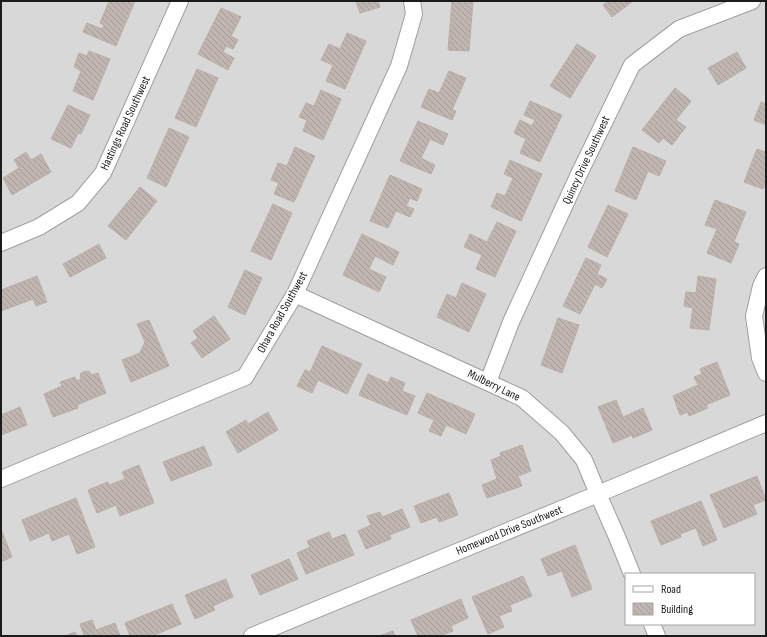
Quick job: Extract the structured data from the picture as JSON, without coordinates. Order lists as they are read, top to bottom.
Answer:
{
  "streets": {
    "street": [
      "Hastings Road Southwest",
      "Quincy Drive Southwest",
      "Ohara Road Southwest",
      "Mulberry Lane",
      "Homewood Drive Southwest"
    ]
  },
  "crossings": [
    ["Quincy Drive Southwest", "Mulberry Lane"],
    ["Ohara Road Southwest", "Mulberry Lane"],
    ["Mulberry Lane", "Homewood Drive Southwest"]
  ],
  "legend": ["Road", "Building"]
}
